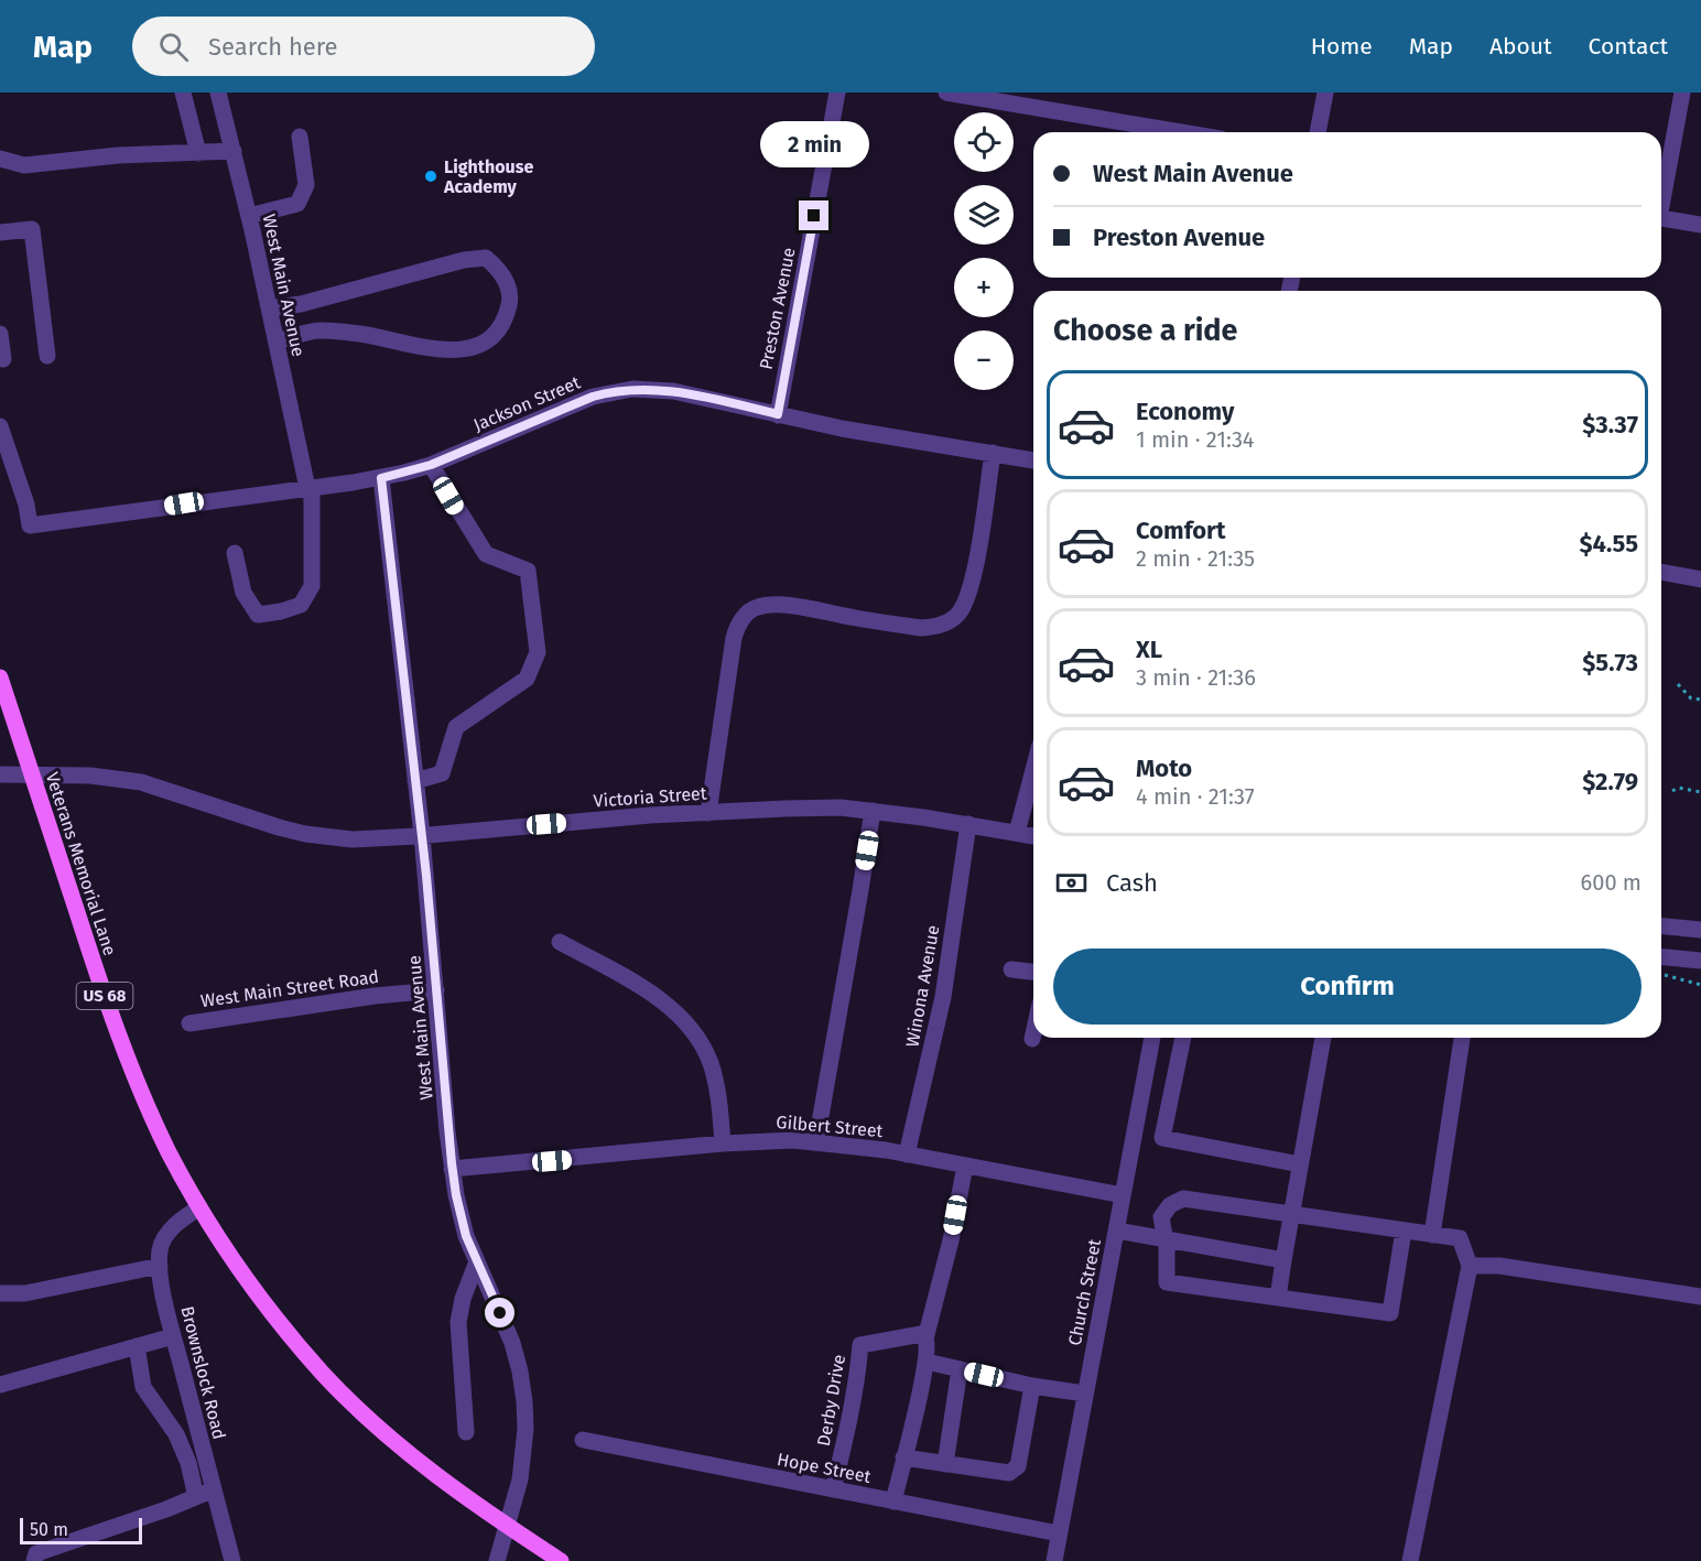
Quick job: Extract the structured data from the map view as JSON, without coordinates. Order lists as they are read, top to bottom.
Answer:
{
  "streets": {
    "main road": ["Veterans Memorial Lane", "US 68"],
    "street": [
      "West Main Avenue",
      "Preston Avenue",
      "Jackson Street",
      "Victoria Street",
      "Winona Avenue",
      "West Main Street Road",
      "Gilbert Street",
      "Church Street",
      "Brownslock Road",
      "Derby Drive",
      "Hope Street"
    ]
  },
  "crossings": [
    ["West Main Avenue", "Jackson Street"],
    ["West Main Avenue", "Victoria Street"],
    ["West Main Avenue", "Veterans Memorial Lane"],
    ["West Main Avenue", "West Main Street Road"],
    ["West Main Avenue", "Gilbert Street"],
    ["Preston Avenue", "Jackson Street"],
    ["Victoria Street", "Veterans Memorial Lane"],
    ["Victoria Street", "Winona Avenue"],
    ["Veterans Memorial Lane", "Brownslock Road"],
    ["Winona Avenue", "Gilbert Street"],
    ["Gilbert Street", "Church Street"],
    ["Church Street", "Hope Street"],
    ["Derby Drive", "Hope Street"]
  ],
  "places": ["Lighthouse Academy"],
  "scale_bar": "50 m",
  "page": {
    "header": "Map",
    "search": "Search here",
    "nav": [
      "Home",
      "Map",
      "About",
      "Contact"
    ],
    "map_buttons": ["+", "−"],
    "bubble": "2 min",
    "banner": ["West Main Avenue", "Preston Avenue"],
    "heading": "Choose a ride",
    "list": [
      {
        "name": "Economy",
        "note": "1 min · 21:34",
        "value": "$3.37"
      },
      {
        "name": "Comfort",
        "note": "2 min · 21:35",
        "value": "$4.55"
      },
      {
        "name": "XL",
        "note": "3 min · 21:36",
        "value": "$5.73"
      },
      {
        "name": "Moto",
        "note": "4 min · 21:37",
        "value": "$2.79"
      }
    ],
    "pay": ["Cash", "600 m"],
    "buttons": "Confirm",
    "scale": "50 m"
  }
}
